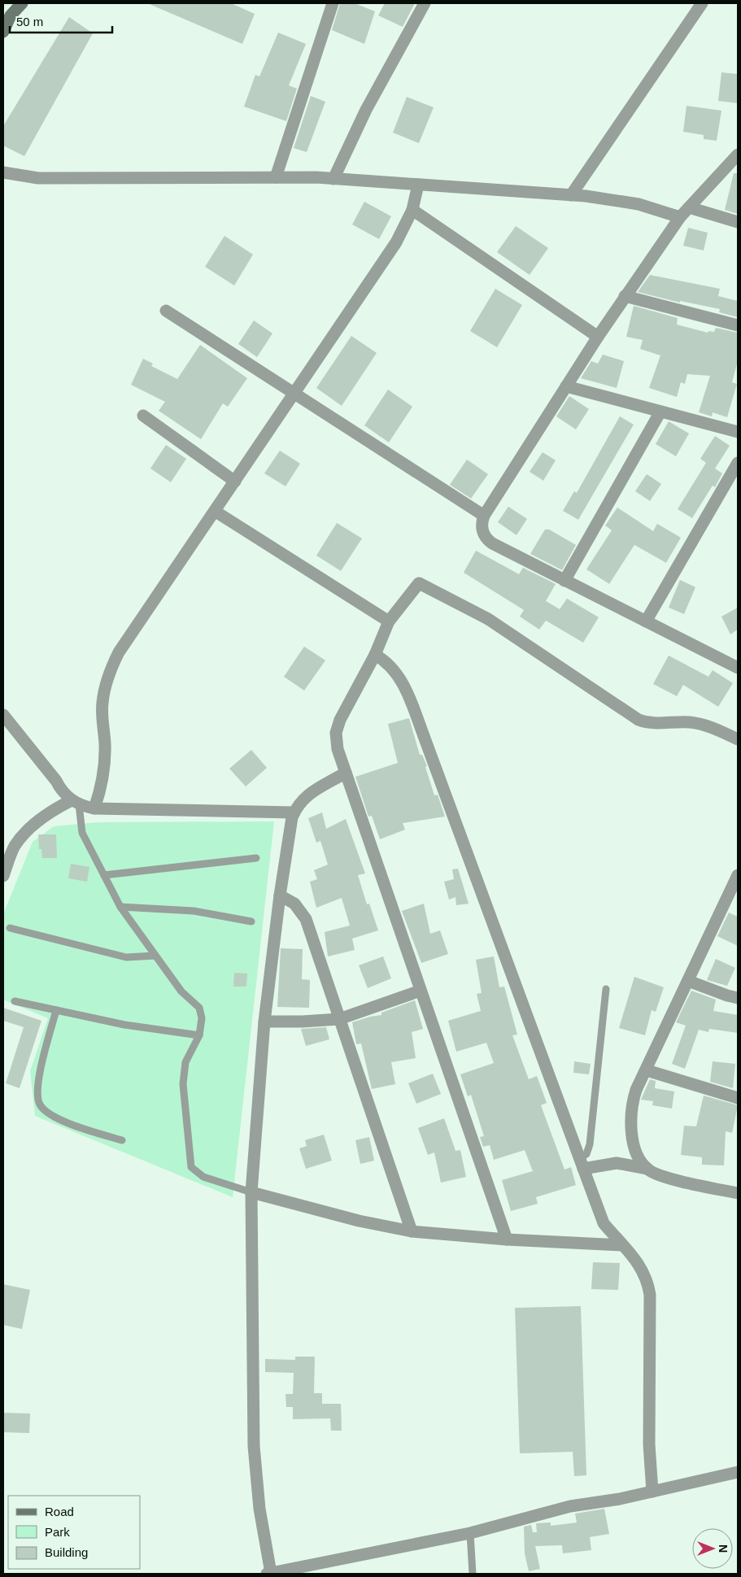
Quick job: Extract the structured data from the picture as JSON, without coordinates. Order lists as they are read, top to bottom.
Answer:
{
  "legend": ["Road", "Park", "Building"],
  "scale_bar": "50 m",
  "north": "right"
}
